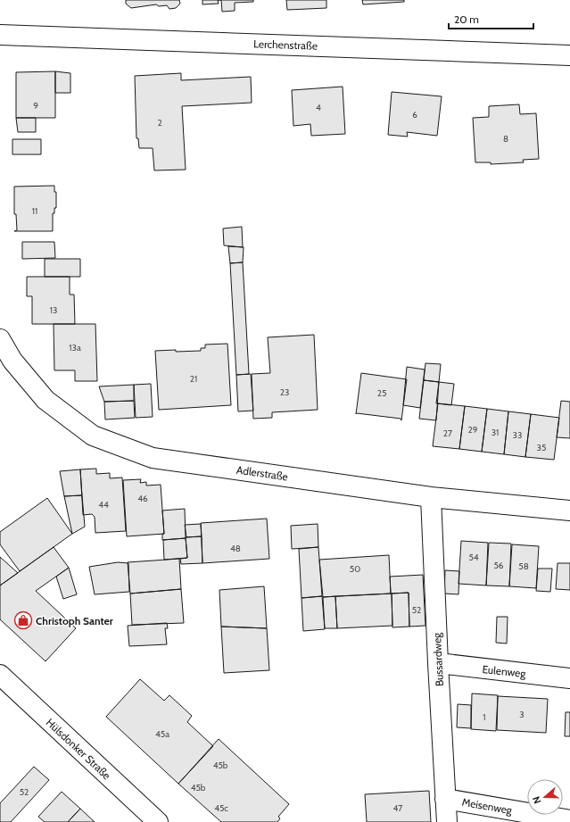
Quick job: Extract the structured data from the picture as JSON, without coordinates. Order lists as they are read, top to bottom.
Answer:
{
  "streets": {
    "street": [
      "Lerchenstraße",
      "Adlerstraße",
      "Bussardweg",
      "Eulenweg",
      "Hülsdonker Straße",
      "Meisenweg"
    ]
  },
  "crossings": [
    ["Adlerstraße", "Bussardweg"],
    ["Bussardweg", "Eulenweg"],
    ["Bussardweg", "Meisenweg"]
  ],
  "places": {
    "shop": ["Christoph Santer"]
  },
  "house_numbers": [
    "9",
    "4",
    "6",
    "2",
    "8",
    "11",
    "13",
    "13a",
    "21",
    "23",
    "25",
    "29",
    "31",
    "27",
    "33",
    "35",
    "46",
    "44",
    "48",
    "54",
    "56",
    "58",
    "50",
    "52",
    "3",
    "1",
    "45a",
    "45b",
    "45b",
    "52",
    "45c",
    "47"
  ],
  "scale_bar": "20 m",
  "north": "left"
}
